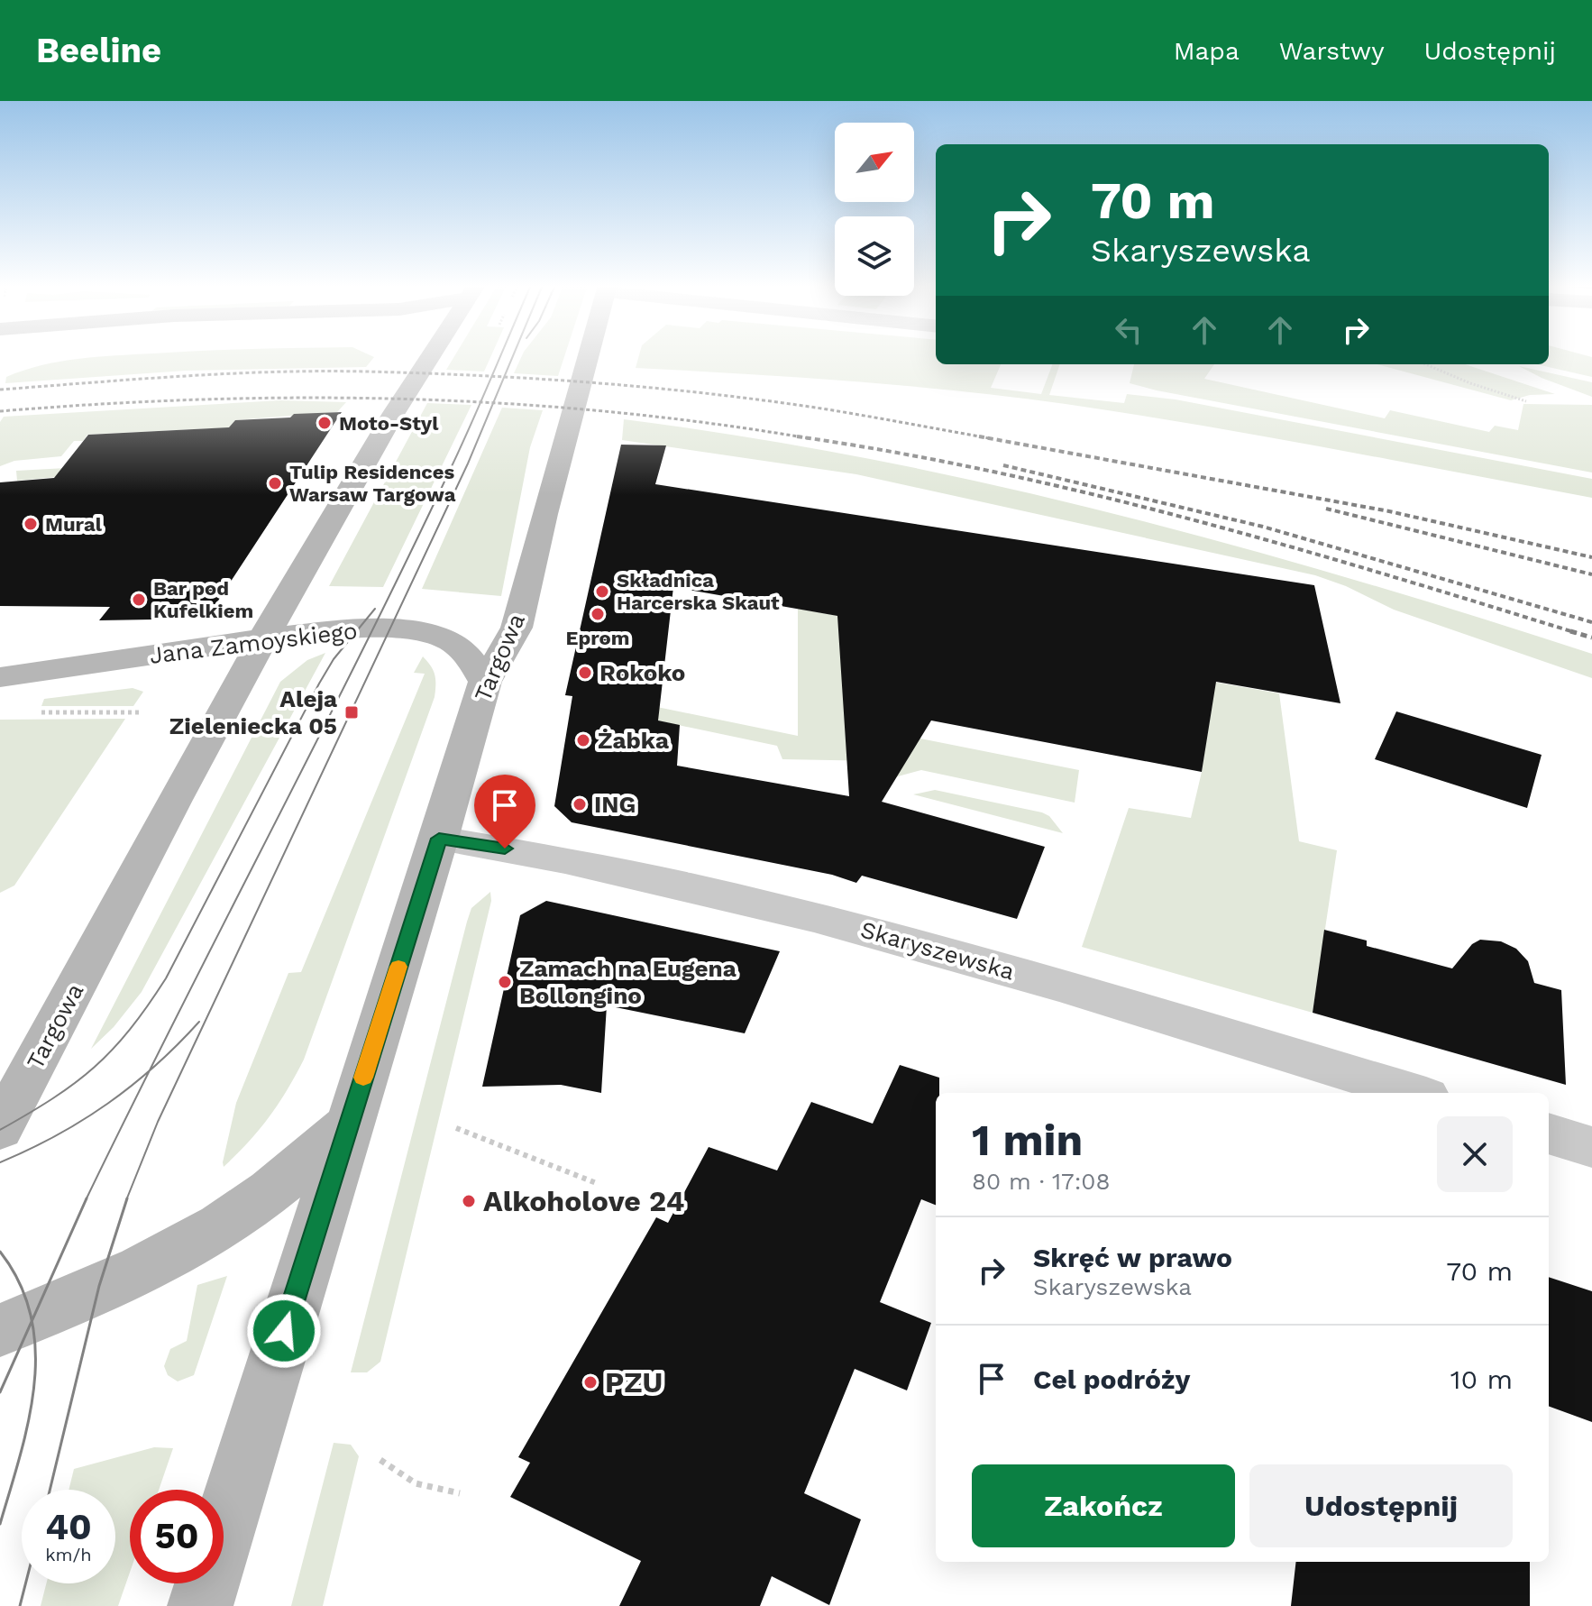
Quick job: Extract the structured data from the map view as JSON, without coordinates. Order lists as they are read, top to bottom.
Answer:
{
  "streets": {
    "main road": ["Jana Zamoyskiego", "Targowa"],
    "street": ["Skaryszewska"]
  },
  "crossings": [
    ["Jana Zamoyskiego", "Targowa"],
    ["Targowa", "Skaryszewska"]
  ],
  "places": {
    "other": [
      "Moto-Styl",
      "Tulip Residences Warsaw Targowa",
      "Mural",
      "Składnica Harcerska Skaut",
      "Bar pod Kufelkiem",
      "Eprom",
      "Rokoko",
      "Żabka",
      "ING",
      "Zamach na Eugena Bollongino",
      "Alkoholove 24",
      "PZU"
    ],
    "transit": ["Aleja Zieleniecka 05"]
  },
  "north": "top right",
  "page": {
    "header": "Beeline",
    "nav": ["Mapa", "Warstwy", "Udostępnij"],
    "turn": ["70 m", "Skaryszewska"],
    "heading": ["1 min", "80 m · 17:08"],
    "list": [
      {
        "name": "Skręć w prawo",
        "note": "Skaryszewska",
        "value": "70 m"
      },
      {
        "name": "Cel podróży",
        "value": "10 m"
      }
    ],
    "buttons": ["Zakończ", "Udostępnij"],
    "speed": "40 km/h",
    "limit": "50"
  }
}
